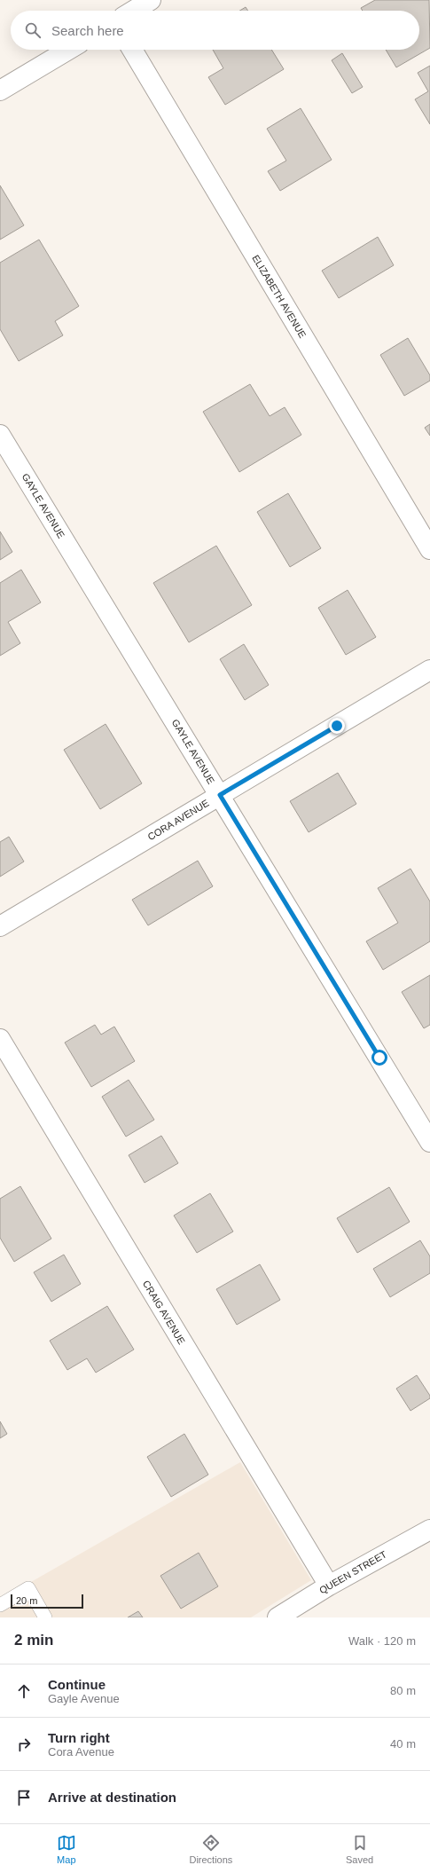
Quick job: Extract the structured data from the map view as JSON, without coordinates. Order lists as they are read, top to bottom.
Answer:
{
  "streets": {
    "street": [
      "ELIZABETH AVENUE",
      "GAYLE AVENUE",
      "CORA AVENUE",
      "CRAIG AVENUE",
      "QUEEN STREET"
    ]
  },
  "crossings": [
    ["GAYLE AVENUE", "CORA AVENUE"],
    ["CRAIG AVENUE", "QUEEN STREET"]
  ],
  "scale_bar": "20 m",
  "page": {
    "search": "Search here",
    "scale": "20 m",
    "heading": ["2 min", "Walk · 120 m"],
    "list": [
      ["Continue", "Gayle Avenue", "80 m"],
      ["Turn right", "Cora Avenue", "40 m"],
      "Arrive at destination"
    ],
    "nav": ["Map", "Directions", "Saved"]
  }
}
